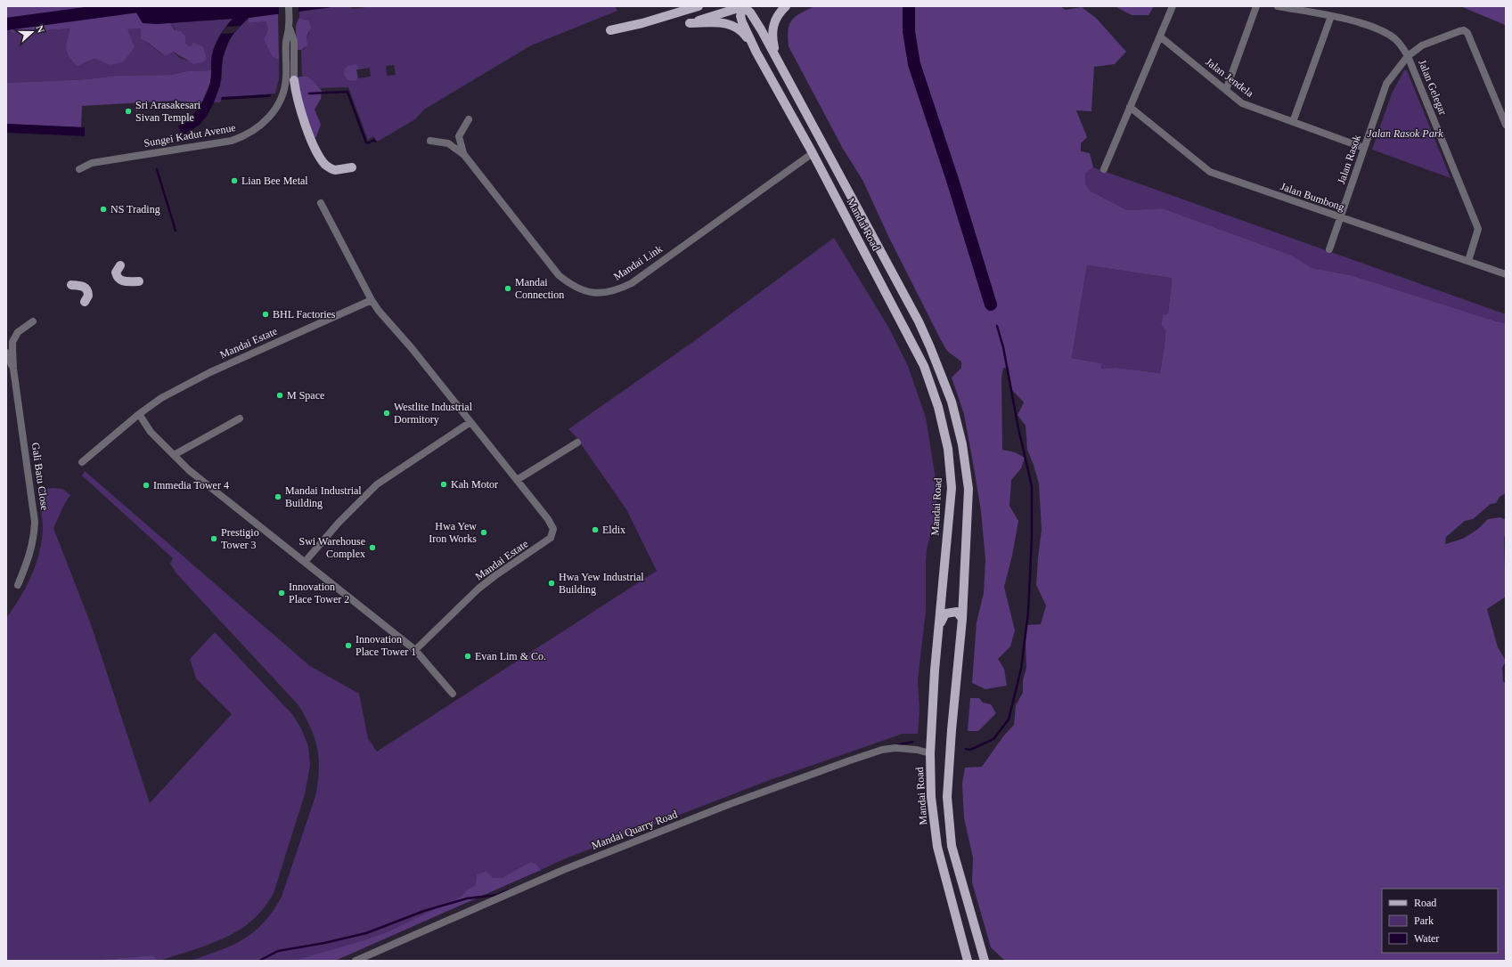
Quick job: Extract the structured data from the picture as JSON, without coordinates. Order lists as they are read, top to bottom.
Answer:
{
  "streets": {
    "main road": ["Mandai Road"],
    "street": [
      "Jalan Jendela",
      "Jalan Gelegar",
      "Sungei Kadut Avenue",
      "Jalan Rasok",
      "Jalan Bumbong",
      "Mandai Link",
      "Mandai Estate",
      "Gali Batu Close",
      "Mandai Quarry Road"
    ]
  },
  "crossings": [
    ["Jalan Jendela", "Jalan Rasok"],
    ["Jalan Gelegar", "Jalan Rasok"],
    ["Jalan Gelegar", "Jalan Bumbong"],
    ["Jalan Rasok", "Jalan Bumbong"],
    ["Mandai Road", "Mandai Link"],
    ["Mandai Road", "Mandai Quarry Road"]
  ],
  "parks": ["Jalan Rasok Park"],
  "places": [
    "Sri Arasakesari Sivan Temple",
    "Lian Bee Metal",
    "NS Trading",
    "Mandai Connection",
    "BHL Factories",
    "M Space",
    "Westlite Industrial Dormitory",
    "Kah Motor",
    "Immedia Tower 4",
    "Mandai Industrial Building",
    "Eldix",
    "Hwa Yew Iron Works",
    "Prestigio Tower 3",
    "Swi Warehouse Complex",
    "Hwa Yew Industrial Building",
    "Innovation Place Tower 2",
    "Innovation Place Tower 1",
    "Evan Lim & Co."
  ],
  "legend": ["Road", "Park", "Water"],
  "north": "right"
}
